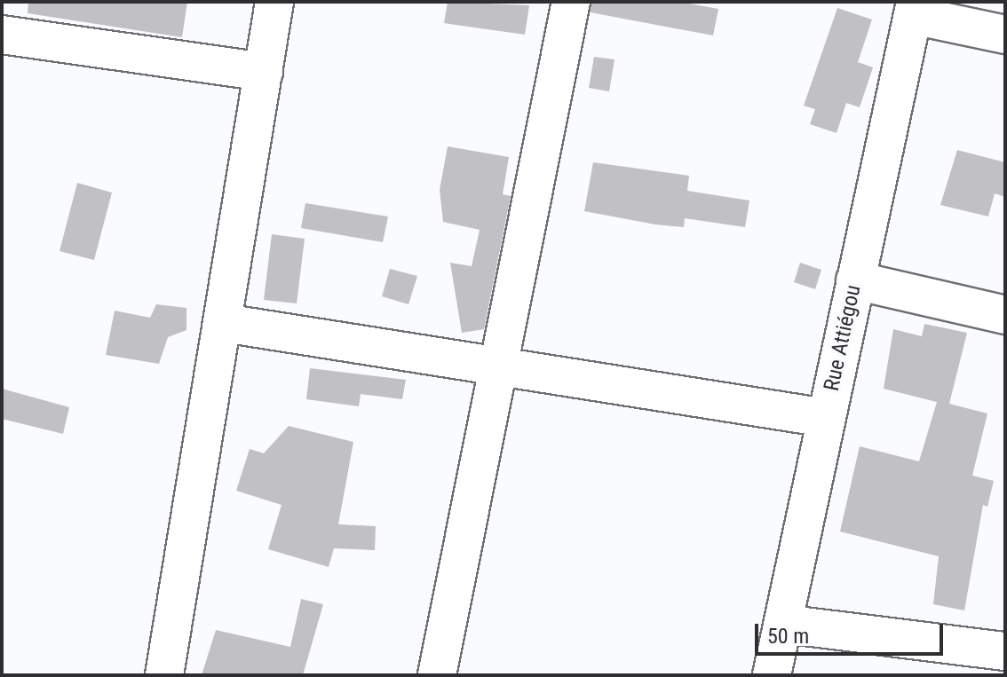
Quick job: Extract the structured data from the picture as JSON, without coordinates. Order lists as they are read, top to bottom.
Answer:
{
  "streets": {
    "street": ["Rue Attiégou"]
  },
  "scale_bar": "50 m"
}
